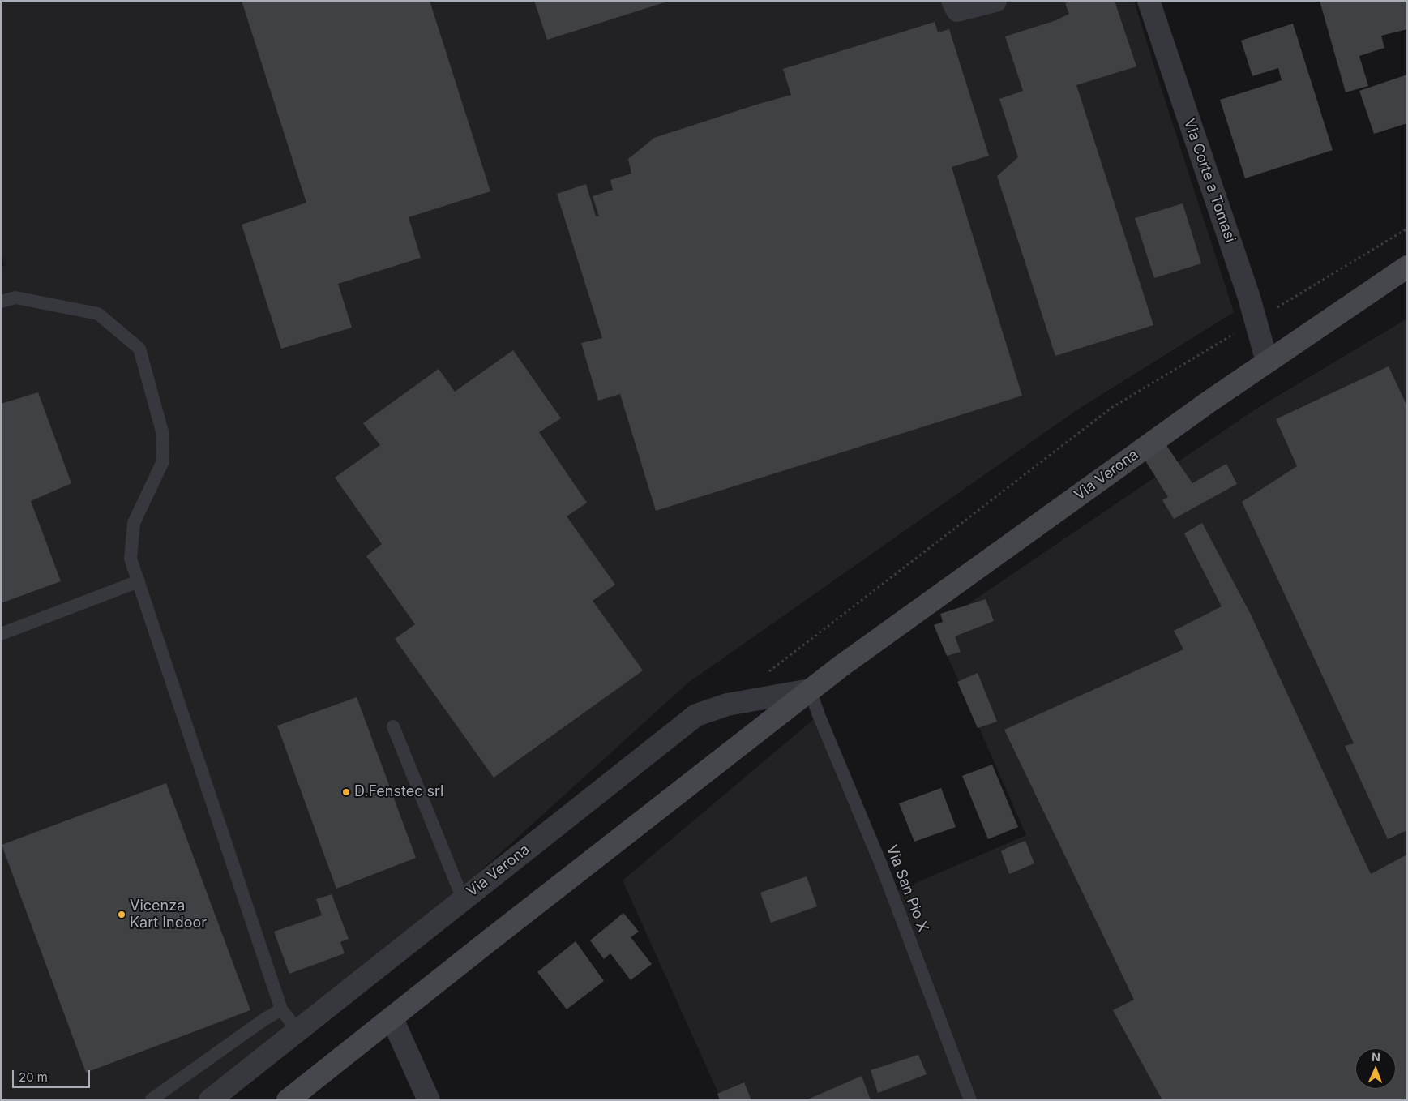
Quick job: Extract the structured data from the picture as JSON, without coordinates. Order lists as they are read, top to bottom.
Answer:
{
  "streets": {
    "main road": ["Via Verona"],
    "street": ["Via Corte a Tomasi"],
    "lane": ["Via San Pio X"]
  },
  "crossings": [
    ["Via Corte a Tomasi", "Via Verona"],
    ["Via Verona", "Via San Pio X"]
  ],
  "places": ["D.Fenstec srl", "Vicenza Kart Indoor"],
  "scale_bar": "20 m",
  "north": "top"
}
